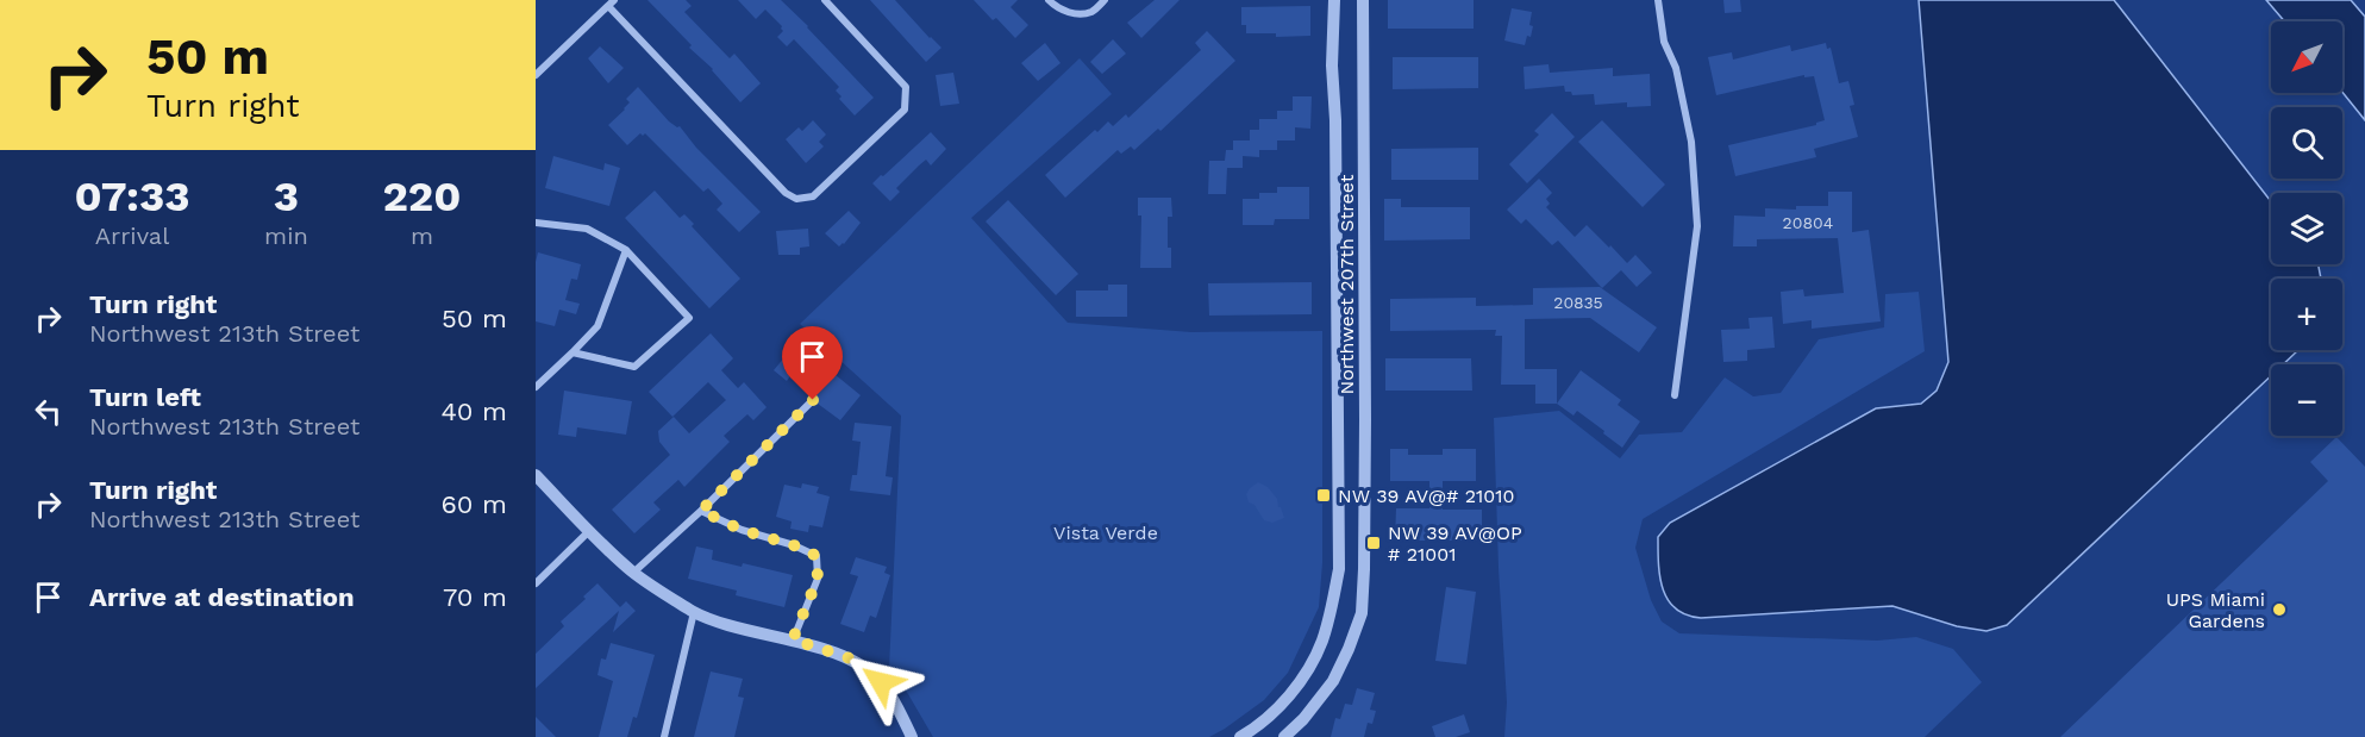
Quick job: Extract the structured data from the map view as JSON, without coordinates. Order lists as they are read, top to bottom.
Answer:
{
  "streets": {
    "street": ["Northwest 207th Street"]
  },
  "parks": ["Vista Verde"],
  "places": {
    "transit": ["NW 39 AV@# 21010", "NW 39 AV@OP # 21001"],
    "other": ["UPS Miami Gardens"]
  },
  "house_numbers": ["20804", "20835"],
  "north": "bottom left",
  "page": {
    "turn": ["50 m", "Turn right"],
    "map_buttons": ["+", "−"],
    "eta": [
      "07:33",
      "Arrival",
      "3",
      "min",
      "220",
      "m"
    ],
    "list": [
      {
        "name": "Turn right",
        "note": "Northwest 213th Street",
        "value": "50 m"
      },
      {
        "name": "Turn left",
        "note": "Northwest 213th Street",
        "value": "40 m"
      },
      {
        "name": "Turn right",
        "note": "Northwest 213th Street",
        "value": "60 m"
      },
      {
        "name": "Arrive at destination",
        "value": "70 m"
      }
    ]
  }
}
